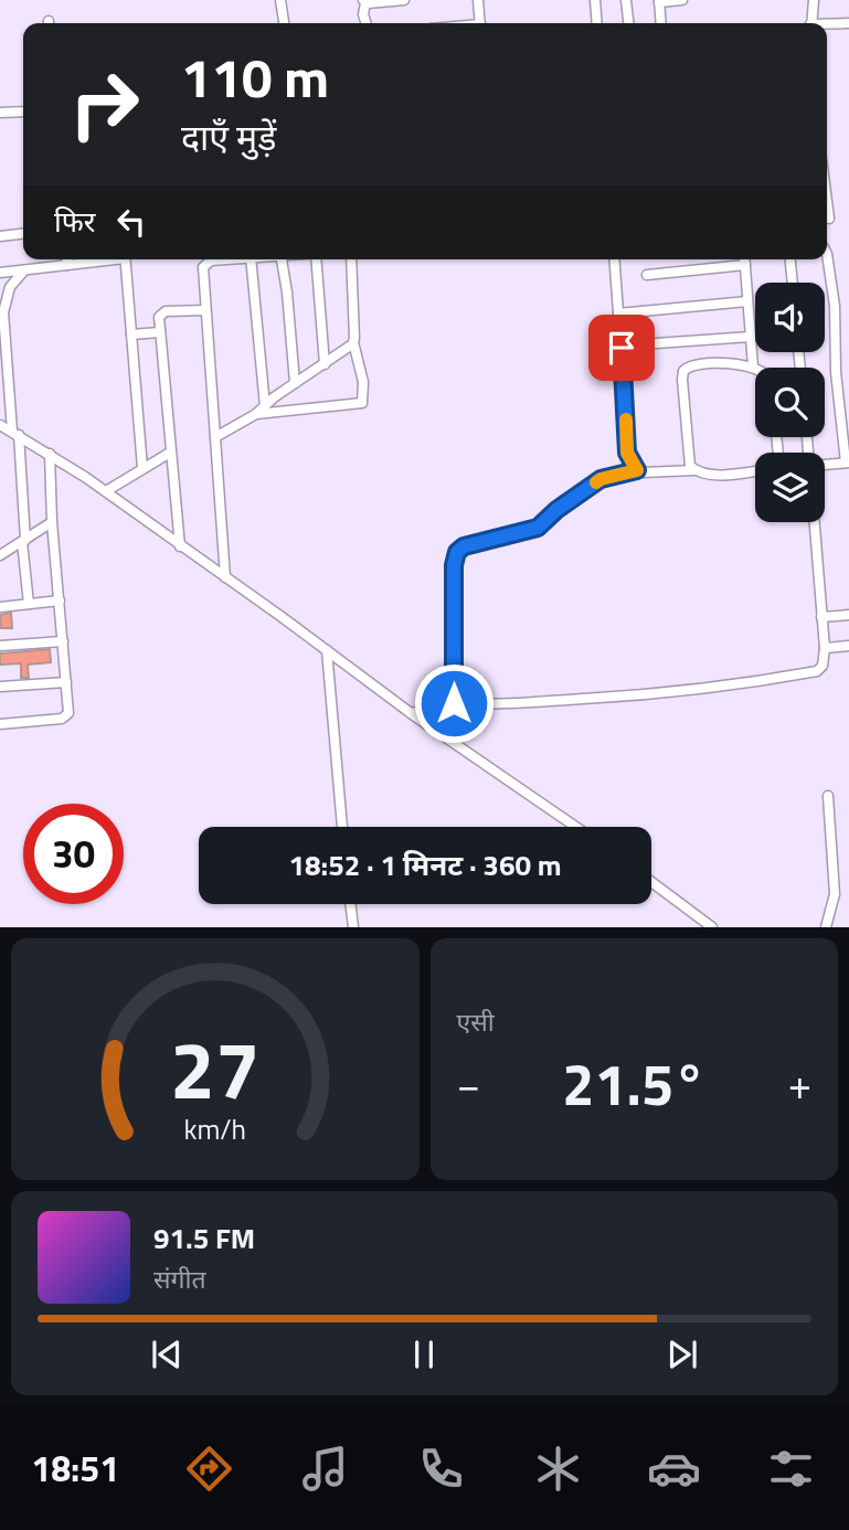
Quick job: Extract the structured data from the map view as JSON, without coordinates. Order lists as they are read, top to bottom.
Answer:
{
  "page": {
    "turn": ["110 m", "दाएँ मुड़ें"],
    "then": "फिर",
    "limit": "30",
    "trip": "18:52 · 1 मिनट · 360 m",
    "tile": "एसी",
    "heat": ["−", "21.5°", "+"],
    "song": ["91.5 FM", "संगीत"],
    "tabs": "18:51",
    "gauge": ["27", "km/h"]
  }
}
